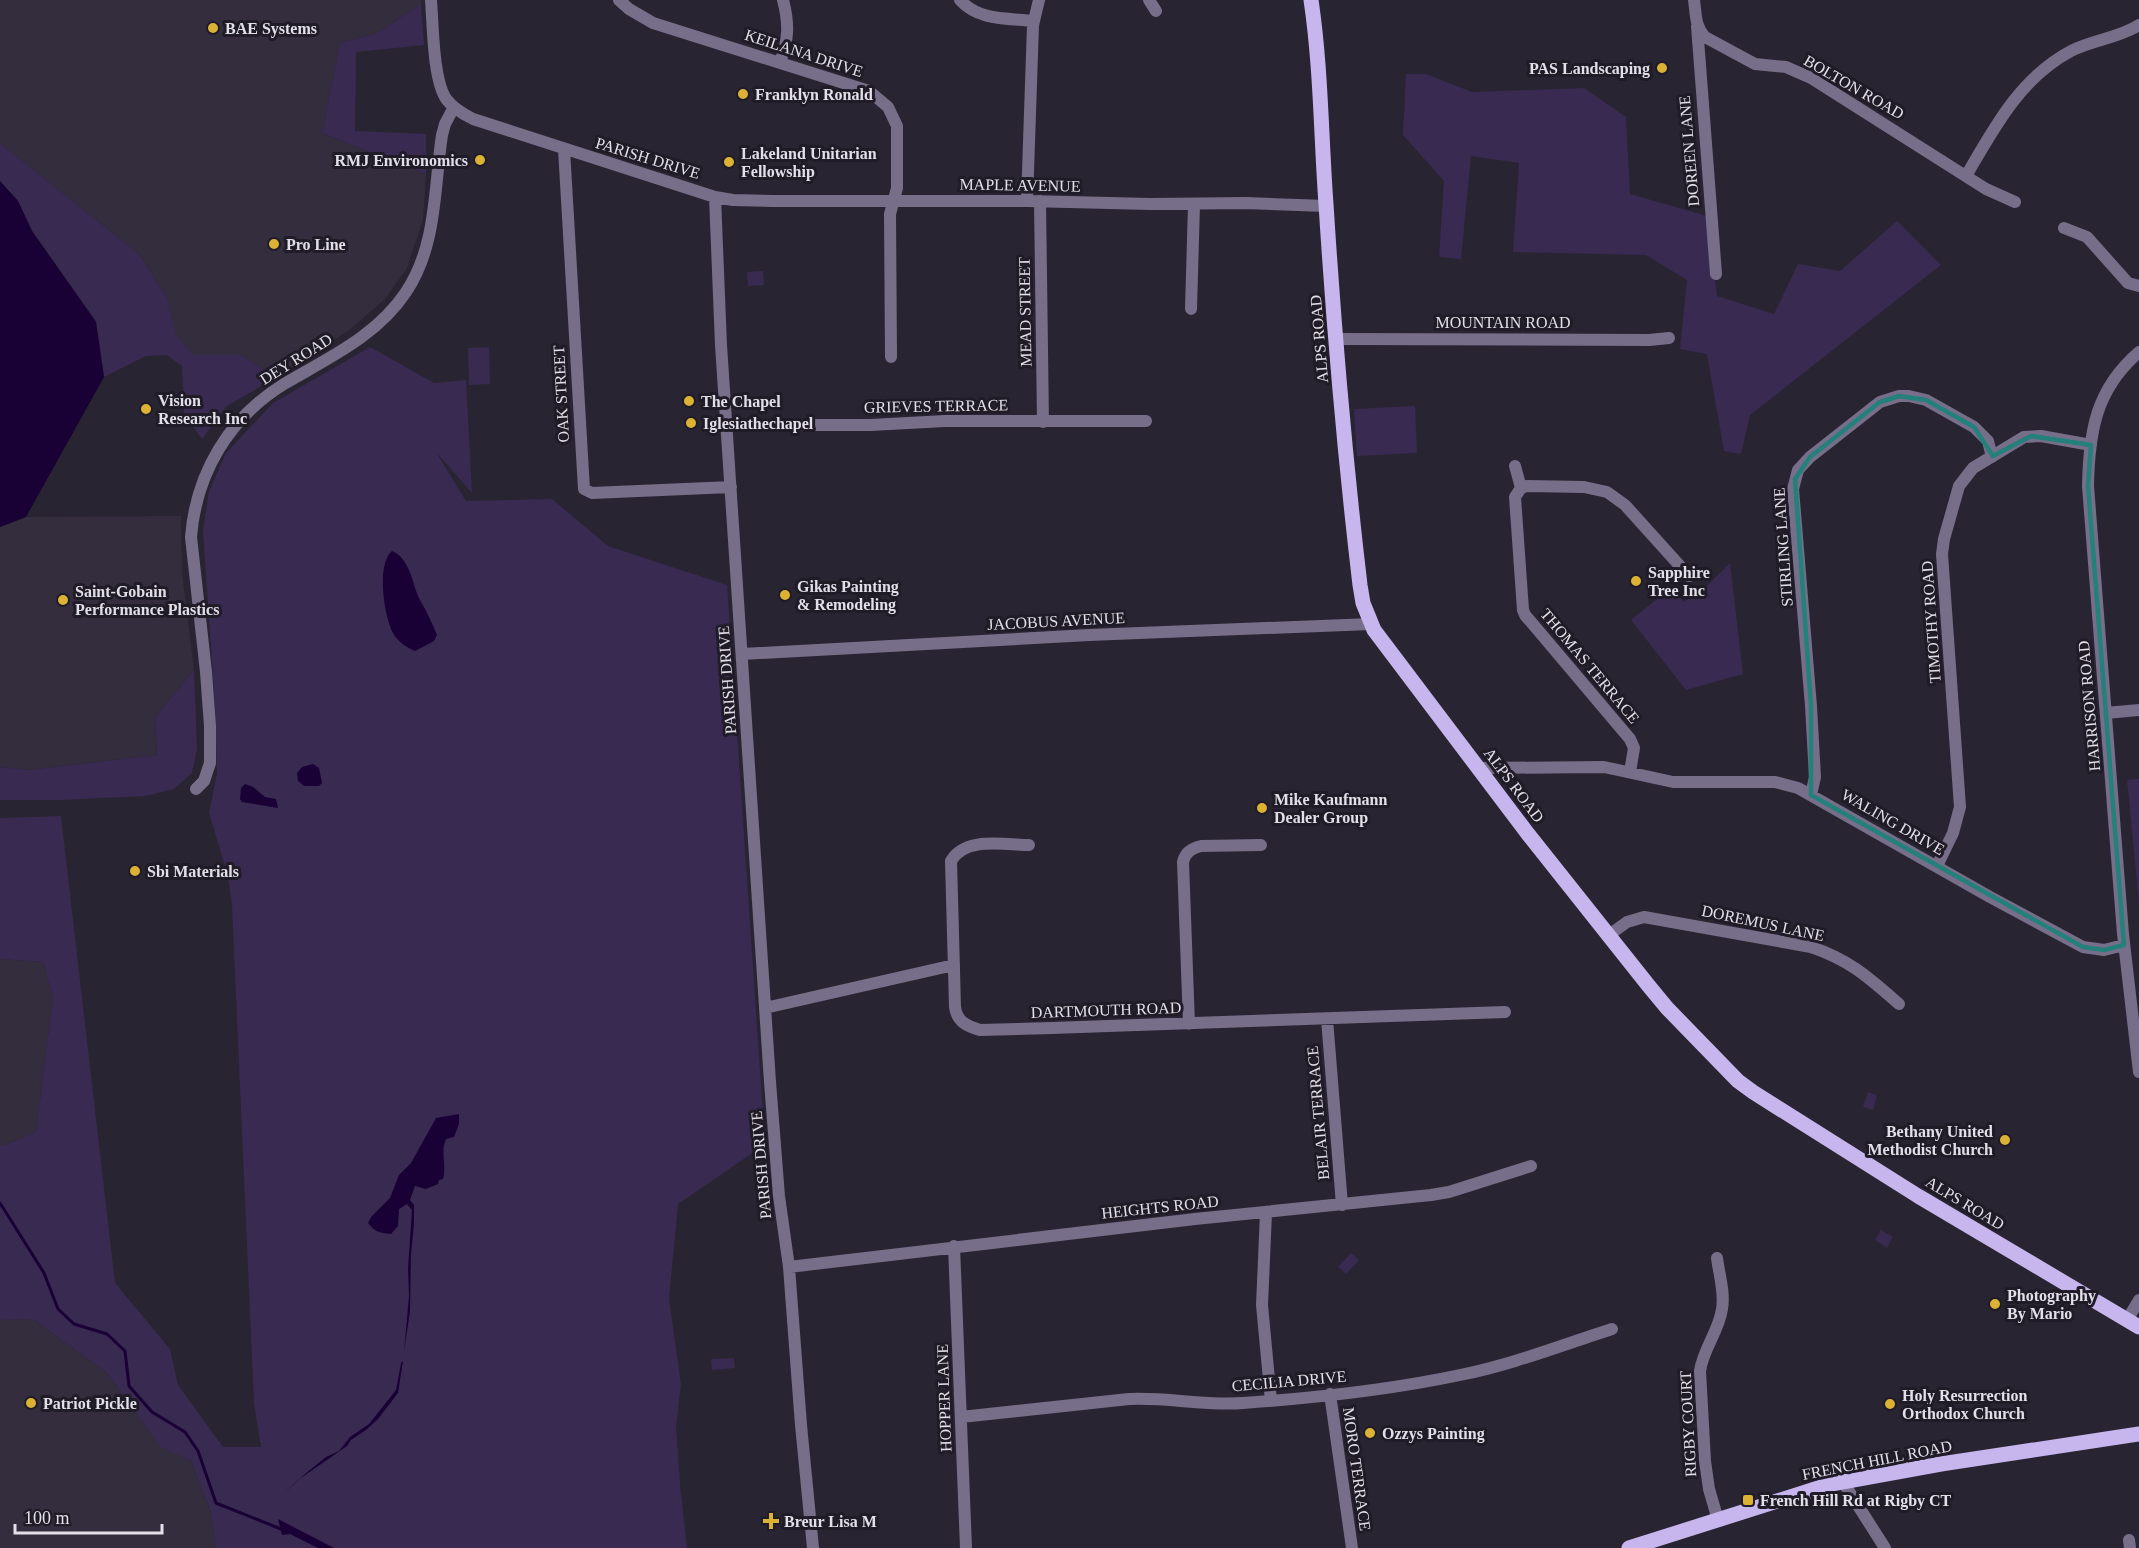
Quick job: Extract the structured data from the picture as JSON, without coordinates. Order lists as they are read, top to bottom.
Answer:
{
  "streets": {
    "main road": ["ALPS ROAD", "FRENCH HILL ROAD"],
    "street": [
      "KEILANA DRIVE",
      "BOLTON ROAD",
      "DOREEN LANE",
      "PARISH DRIVE",
      "MAPLE AVENUE",
      "MEAD STREET",
      "MOUNTAIN ROAD",
      "DEY ROAD",
      "OAK STREET",
      "GRIEVES TERRACE",
      "STIRLING LANE",
      "JACOBUS AVENUE",
      "TIMOTHY ROAD",
      "THOMAS TERRACE",
      "HARRISON ROAD",
      "WALING DRIVE",
      "DOREMUS LANE",
      "DARTMOUTH ROAD",
      "BELAIR TERRACE",
      "HEIGHTS ROAD",
      "CECILIA DRIVE",
      "HOPPER LANE",
      "RIGBY COURT",
      "MORO TERRACE"
    ]
  },
  "crossings": [
    ["KEILANA DRIVE", "MAPLE AVENUE"],
    ["BOLTON ROAD", "DOREEN LANE"],
    ["PARISH DRIVE", "MAPLE AVENUE"],
    ["PARISH DRIVE", "DEY ROAD"],
    ["PARISH DRIVE", "OAK STREET"],
    ["PARISH DRIVE", "GRIEVES TERRACE"],
    ["PARISH DRIVE", "JACOBUS AVENUE"],
    ["PARISH DRIVE", "HEIGHTS ROAD"],
    ["MAPLE AVENUE", "MEAD STREET"],
    ["MAPLE AVENUE", "ALPS ROAD"],
    ["MEAD STREET", "GRIEVES TERRACE"],
    ["MOUNTAIN ROAD", "ALPS ROAD"],
    ["ALPS ROAD", "JACOBUS AVENUE"],
    ["ALPS ROAD", "DOREMUS LANE"],
    ["STIRLING LANE", "TIMOTHY ROAD"],
    ["STIRLING LANE", "WALING DRIVE"],
    ["TIMOTHY ROAD", "HARRISON ROAD"],
    ["TIMOTHY ROAD", "WALING DRIVE"],
    ["THOMAS TERRACE", "WALING DRIVE"],
    ["HARRISON ROAD", "WALING DRIVE"],
    ["DARTMOUTH ROAD", "BELAIR TERRACE"],
    ["BELAIR TERRACE", "HEIGHTS ROAD"],
    ["HEIGHTS ROAD", "HOPPER LANE"],
    ["CECILIA DRIVE", "HOPPER LANE"],
    ["CECILIA DRIVE", "MORO TERRACE"],
    ["RIGBY COURT", "FRENCH HILL ROAD"]
  ],
  "places": {
    "other": [
      "BAE Systems",
      "PAS Landscaping",
      "Franklyn Ronald",
      "RMJ Environomics",
      "Lakeland Unitarian Fellowship",
      "Pro Line",
      "The Chapel",
      "Vision Research Inc",
      "Iglesiathechapel",
      "Sapphire Tree Inc",
      "Gikas Painting & Remodeling",
      "Saint-Gobain Performance Plastics",
      "Mike Kaufmann Dealer Group",
      "Sbi Materials",
      "Bethany United Methodist Church",
      "Photography By Mario",
      "Patriot Pickle",
      "Holy Resurrection Orthodox Church",
      "Ozzys Painting"
    ],
    "transit": ["French Hill Rd at Rigby CT"],
    "health": ["Breur Lisa M"]
  },
  "scale_bar": "100 m"
}
